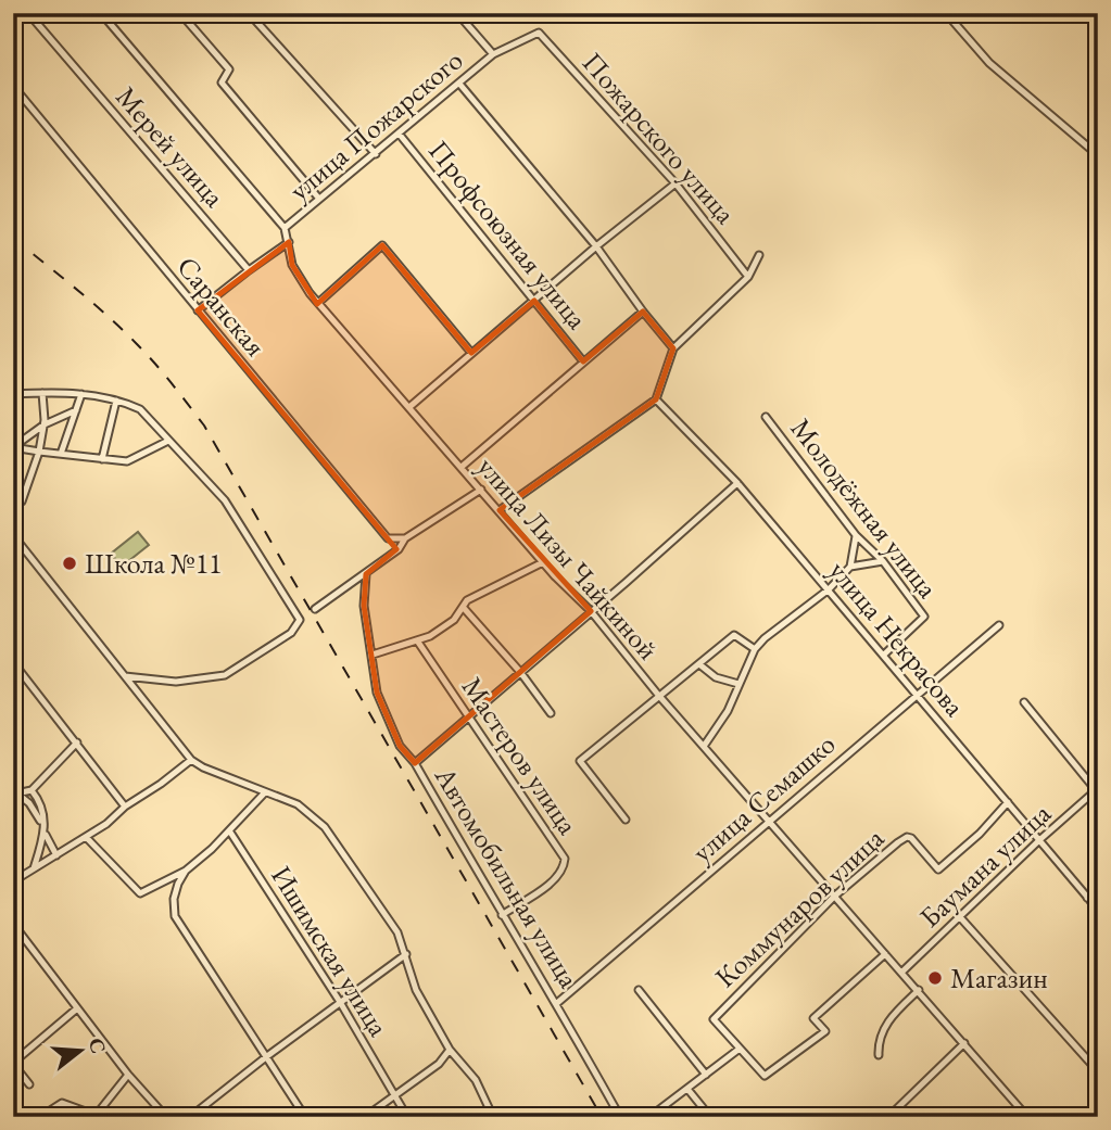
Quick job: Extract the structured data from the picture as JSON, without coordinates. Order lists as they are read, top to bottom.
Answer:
{
  "streets": {
    "street": [
      "улица Пожарского",
      "Пожарского улица",
      "Мерей улица",
      "Профсоюзная улица",
      "Саранская",
      "Молодёжная улица",
      "улица Лизы Чайкиной",
      "улица Некрасова",
      "Мастеров улица",
      "улица Семашко",
      "Баумана улица",
      "Автомобильная улица",
      "Коммунаров улица",
      "Ишимская улица"
    ]
  },
  "crossings": [
    ["улица Пожарского", "Пожарского улица"],
    ["улица Пожарского", "Профсоюзная улица"],
    ["улица Пожарского", "улица Лизы Чайкиной"],
    ["Молодёжная улица", "улица Некрасова"],
    ["улица Лизы Чайкиной", "улица Семашко"],
    ["улица Лизы Чайкиной", "Баумана улица"],
    ["улица Лизы Чайкиной", "Коммунаров улица"],
    ["улица Некрасова", "улица Семашко"],
    ["улица Некрасова", "Баумана улица"],
    ["улица Некрасова", "Коммунаров улица"],
    ["Мастеров улица", "Автомобильная улица"],
    ["улица Семашко", "Автомобильная улица"]
  ],
  "places": ["Школа №11", "Магазин"],
  "north": "right"
}
